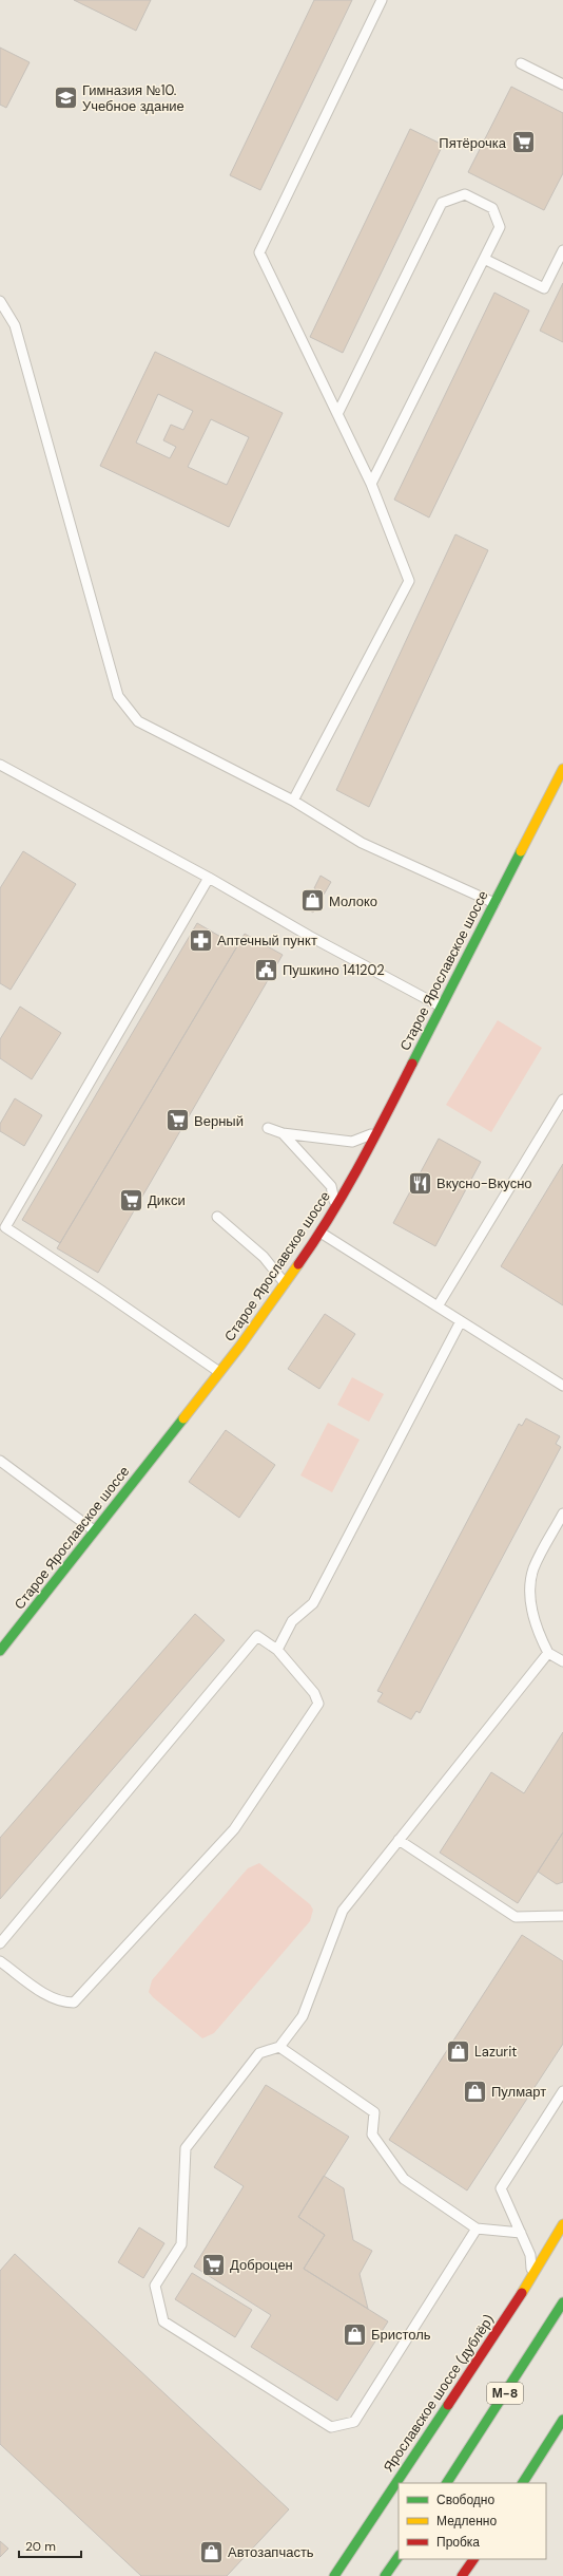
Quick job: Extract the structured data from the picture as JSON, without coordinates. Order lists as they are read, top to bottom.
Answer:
{
  "streets": {
    "main road": ["Старое Ярославское шоссе", "Ярославское шоссе (дублёр)", "М-8"]
  },
  "places": {
    "school or university": ["Гимназия №10. Учебное здание"],
    "supermarket": [
      "Пятёрочка",
      "Верный",
      "Дикси",
      "Доброцен"
    ],
    "shop": [
      "Молоко",
      "Lazurit",
      "Пулмарт",
      "Бристоль",
      "Автозапчасть"
    ],
    "pharmacy": ["Аптечный пункт"],
    "public building": ["Пушкино 141202"],
    "restaurant": ["Вкусно-Вкусно"]
  },
  "legend": ["Свободно", "Медленно", "Пробка"],
  "scale_bar": "20 m"
}
